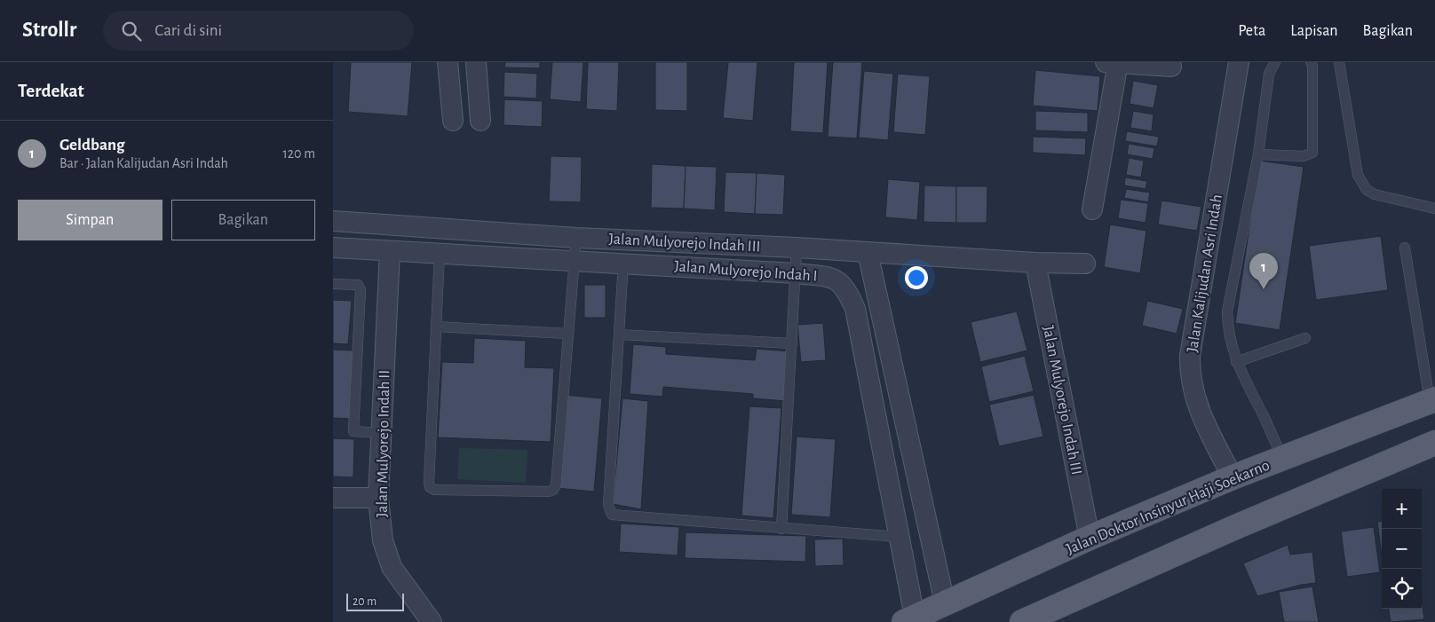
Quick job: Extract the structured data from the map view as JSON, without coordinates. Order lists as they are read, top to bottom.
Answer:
{
  "streets": {
    "main road": ["Jalan Doktor Insinyur Haji Soekarno"],
    "street": [
      "Jalan Mulyorejo Indah III",
      "Jalan Mulyorejo Indah I",
      "Jalan Kalijudan Asri Indah",
      "Jalan Mulyorejo Indah II"
    ]
  },
  "crossings": [
    ["Jalan Mulyorejo Indah III", "Jalan Doktor Insinyur Haji Soekarno"],
    ["Jalan Mulyorejo Indah I", "Jalan Mulyorejo Indah II"],
    ["Jalan Mulyorejo Indah I", "Jalan Doktor Insinyur Haji Soekarno"],
    ["Jalan Kalijudan Asri Indah", "Jalan Doktor Insinyur Haji Soekarno"]
  ],
  "scale_bar": "20 m",
  "page": {
    "header": "Strollr",
    "search": "Cari di sini",
    "nav": ["Peta", "Lapisan", "Bagikan"],
    "heading": "Terdekat",
    "list": [
      {
        "mark": "1",
        "name": "Geldbang",
        "note": "Bar · Jalan Kalijudan Asri Indah",
        "value": "120 m"
      }
    ],
    "buttons": ["Simpan", "Bagikan"],
    "pins": "1",
    "map_buttons": ["+", "−"],
    "scale": "20 m"
  }
}
